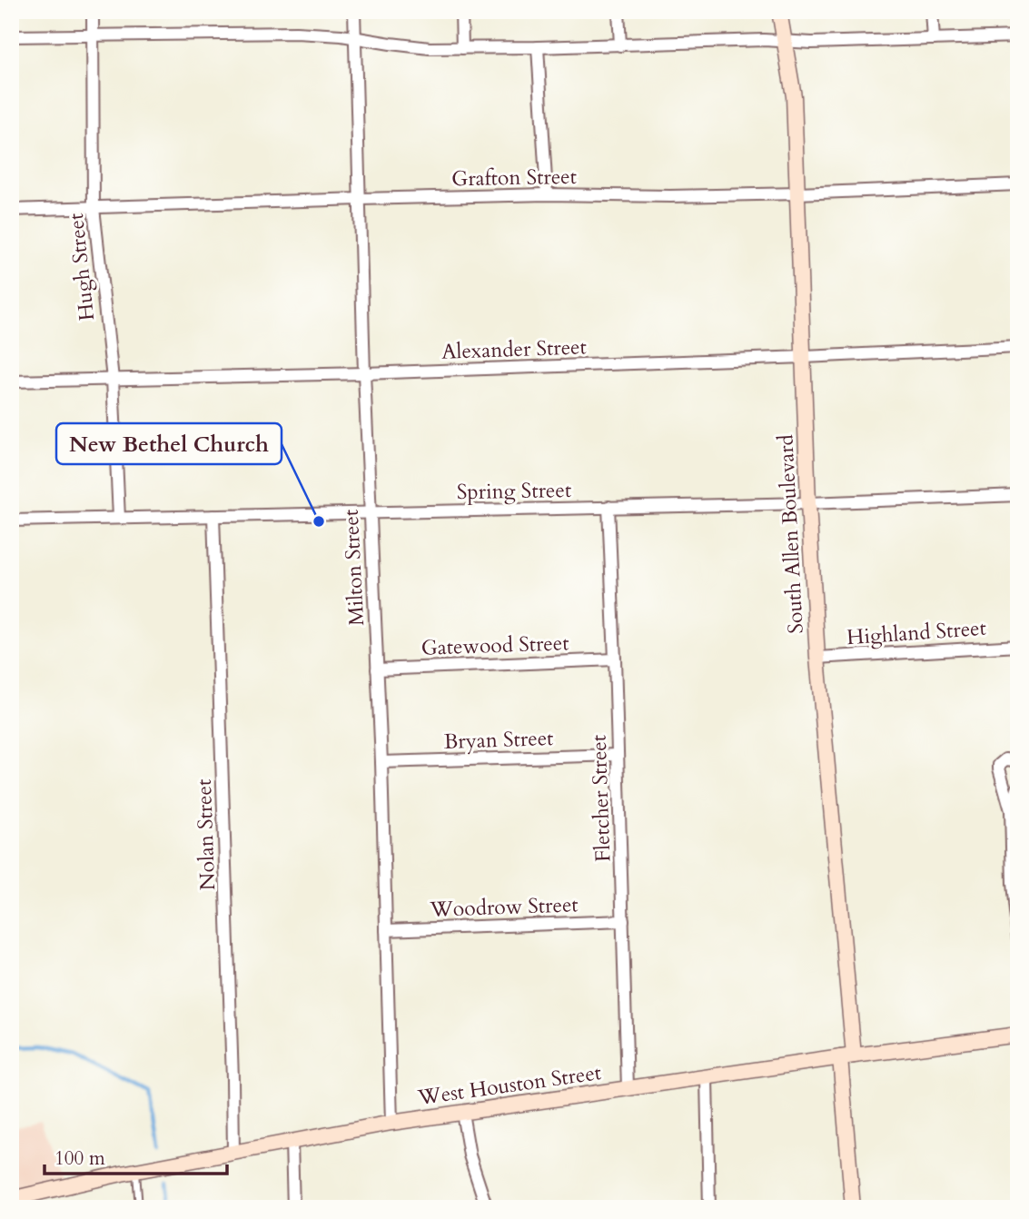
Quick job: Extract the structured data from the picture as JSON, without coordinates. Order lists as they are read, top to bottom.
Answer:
{
  "streets": {
    "street": [
      "Grafton Street",
      "Hugh Street",
      "Alexander Street",
      "Spring Street",
      "South Allen Boulevard",
      "Milton Street",
      "Highland Street",
      "Gatewood Street",
      "Bryan Street",
      "Fletcher Street",
      "Nolan Street",
      "Woodrow Street",
      "West Houston Street"
    ]
  },
  "crossings": [
    ["Grafton Street", "Hugh Street"],
    ["Grafton Street", "South Allen Boulevard"],
    ["Grafton Street", "Milton Street"],
    ["Hugh Street", "Alexander Street"],
    ["Hugh Street", "Spring Street"],
    ["Alexander Street", "South Allen Boulevard"],
    ["Alexander Street", "Milton Street"],
    ["Spring Street", "South Allen Boulevard"],
    ["Spring Street", "Milton Street"],
    ["Spring Street", "Fletcher Street"],
    ["Spring Street", "Nolan Street"],
    ["South Allen Boulevard", "Highland Street"],
    ["South Allen Boulevard", "West Houston Street"],
    ["Milton Street", "Gatewood Street"],
    ["Milton Street", "Bryan Street"],
    ["Milton Street", "Woodrow Street"],
    ["Milton Street", "West Houston Street"],
    ["Gatewood Street", "Fletcher Street"],
    ["Bryan Street", "Fletcher Street"],
    ["Fletcher Street", "Woodrow Street"],
    ["Fletcher Street", "West Houston Street"],
    ["Nolan Street", "West Houston Street"]
  ],
  "places": ["New Bethel Church"],
  "scale_bar": "100 m"
}
